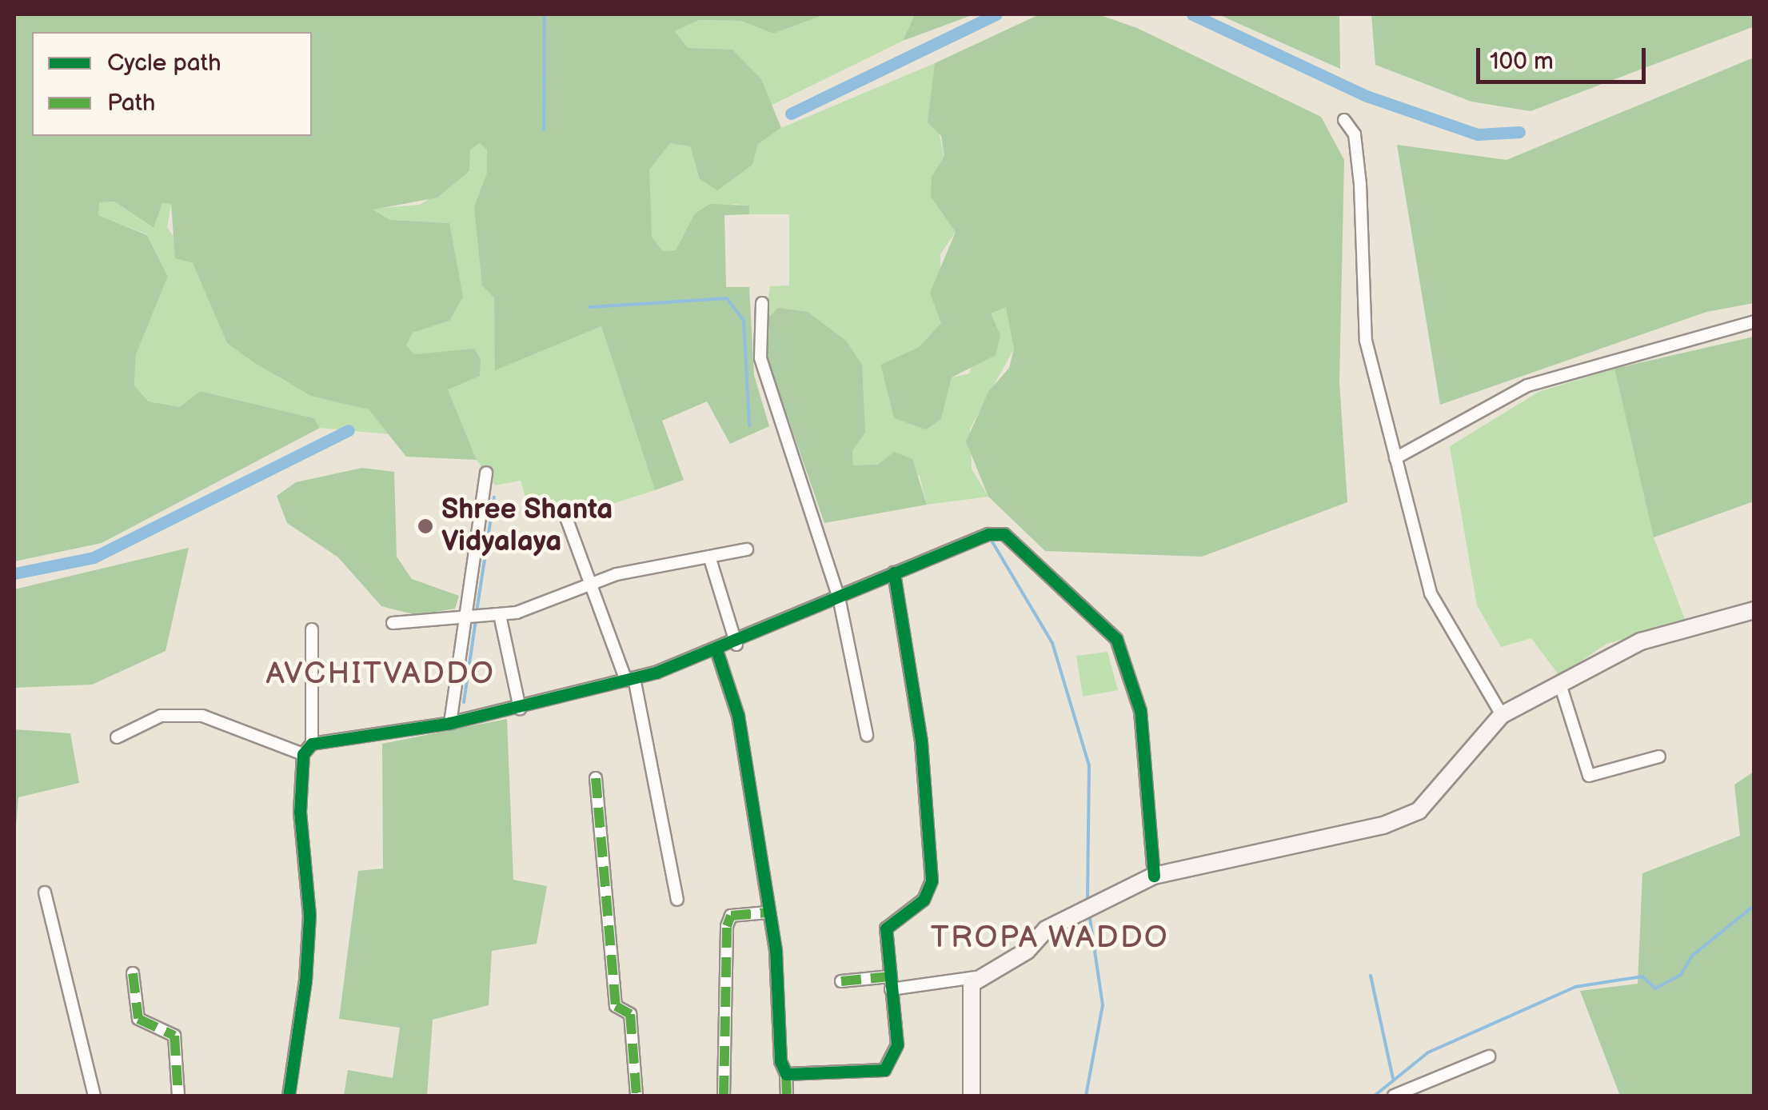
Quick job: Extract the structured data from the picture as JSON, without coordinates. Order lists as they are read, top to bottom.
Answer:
{
  "districts": ["AVCHITVADDO", "TROPA WADDO"],
  "places": ["Shree Shanta Vidyalaya"],
  "legend": ["Cycle path", "Path"],
  "scale_bar": "100 m"
}
